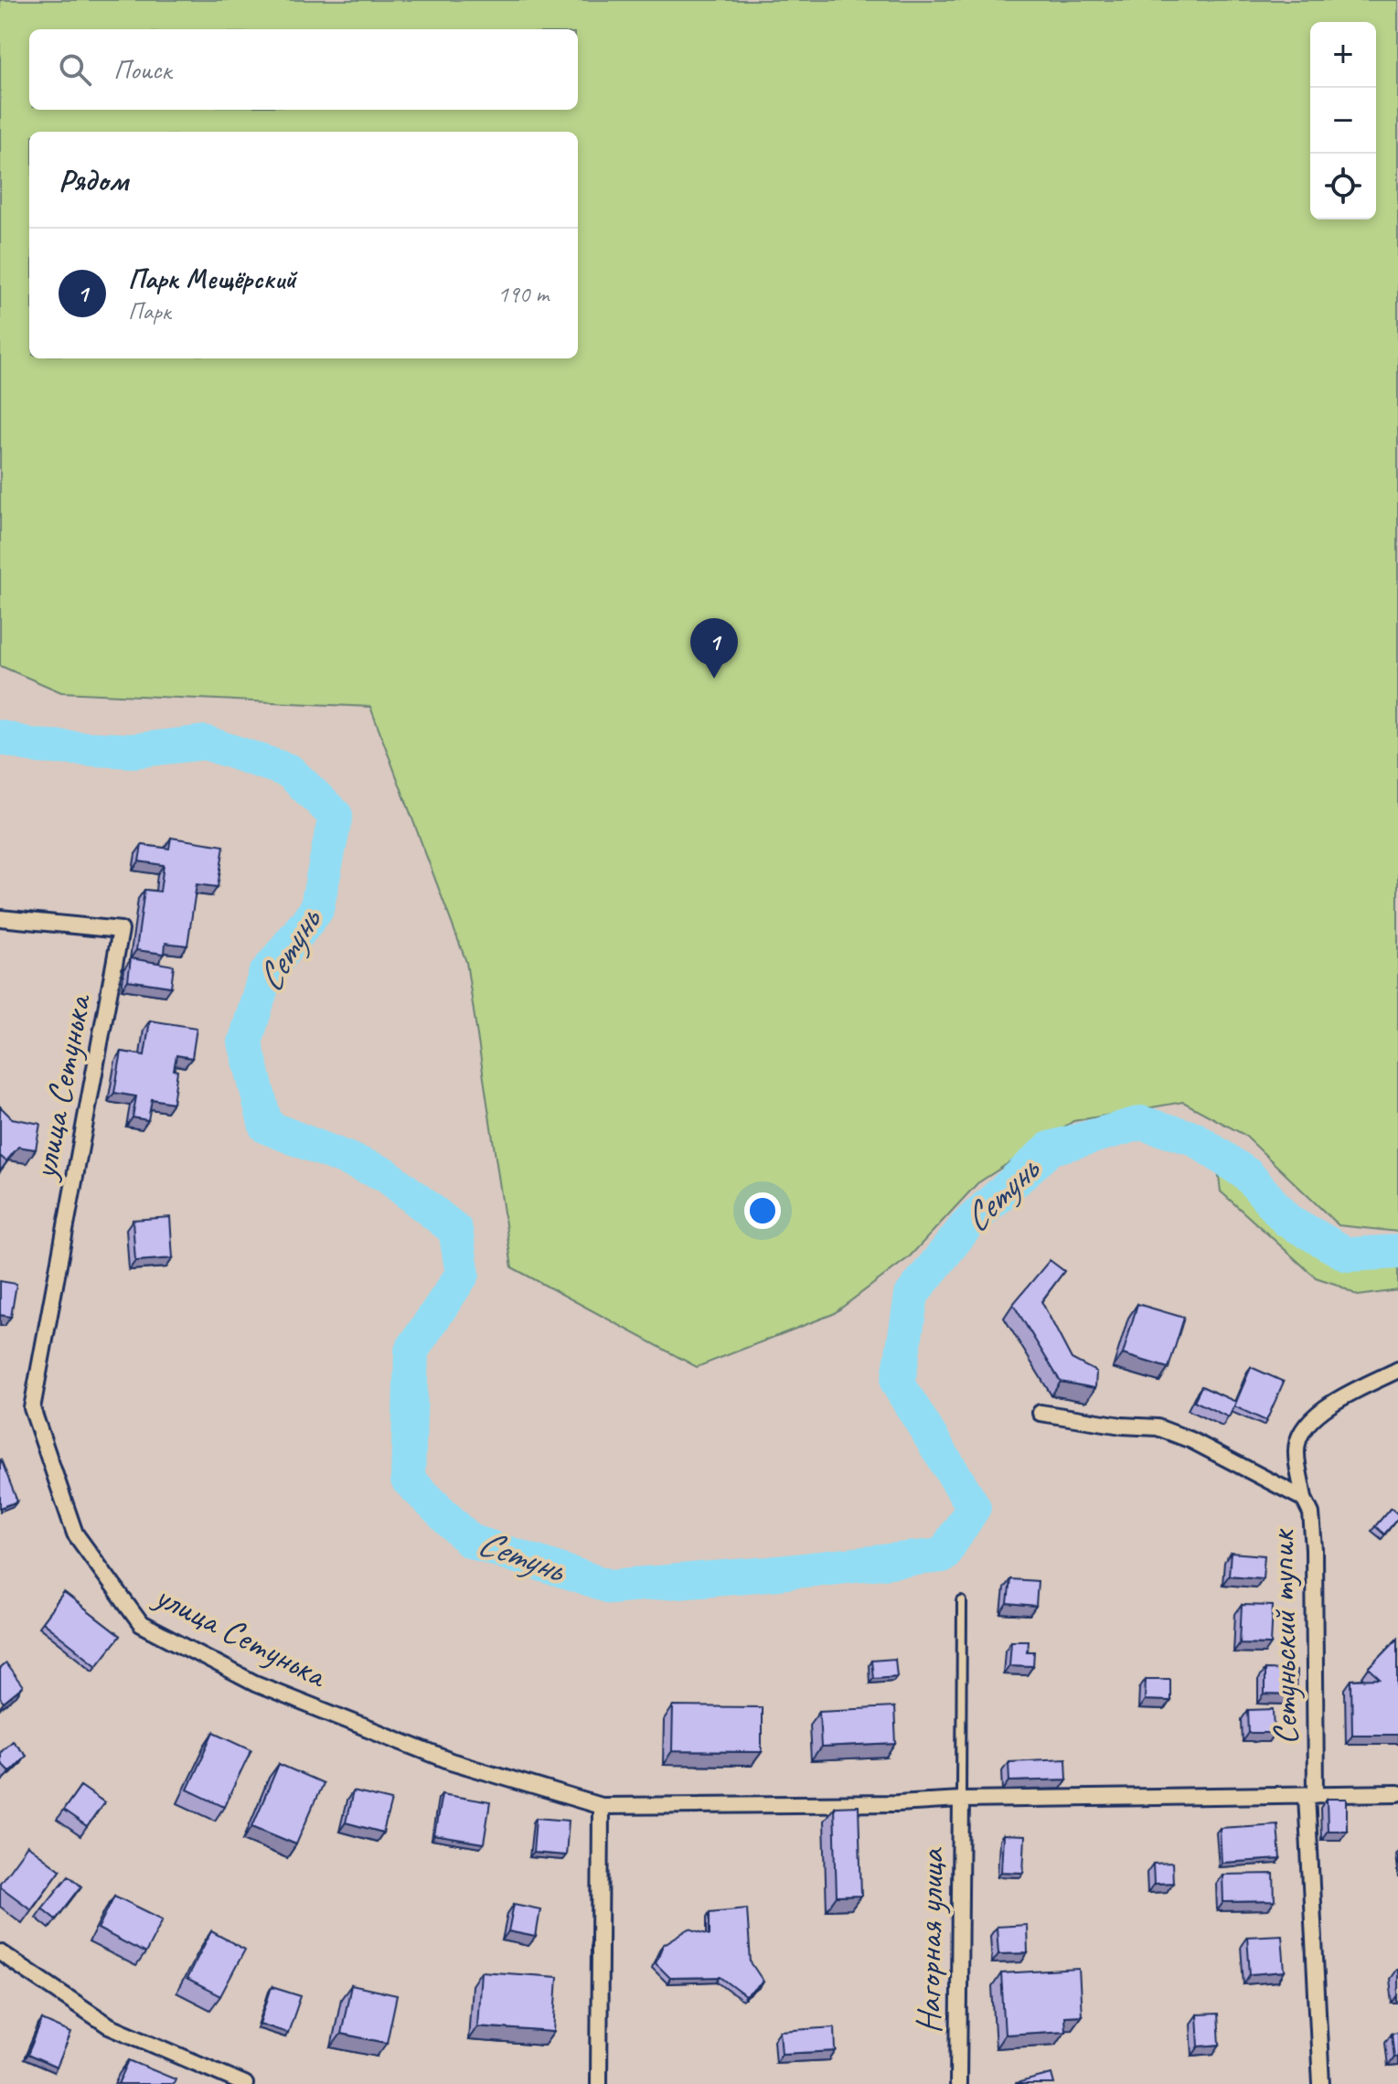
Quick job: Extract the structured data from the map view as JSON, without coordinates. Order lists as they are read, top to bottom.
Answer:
{
  "streets": {
    "street": ["улица Сетунька", "Сетуньский тупик", "Нагорная улица"]
  },
  "water": ["Сетунь"],
  "page": {
    "map_buttons": ["+", "−"],
    "search": "Поиск",
    "heading": "Рядом",
    "list": [
      {
        "mark": "1",
        "name": "Парк Мещёрский",
        "note": "Парк",
        "value": "190 m"
      }
    ],
    "pins": "1"
  }
}
